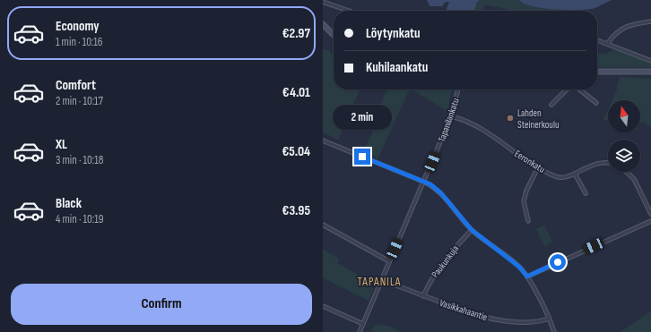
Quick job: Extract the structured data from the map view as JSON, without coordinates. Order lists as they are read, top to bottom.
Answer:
{
  "streets": {
    "street": [
      "Tapanilankatu",
      "Eeronkatu",
      "Paukunkuja",
      "Vasikkahaantie"
    ]
  },
  "crossings": [
    ["Tapanilankatu", "Eeronkatu"],
    ["Tapanilankatu", "Vasikkahaantie"],
    ["Paukunkuja", "Vasikkahaantie"]
  ],
  "districts": ["TAPANILA"],
  "places": ["Lahden Steinerkoulu"],
  "north": "top",
  "page": {
    "list": [
      {
        "name": "Economy",
        "note": "1 min · 10:16",
        "value": "€2.97"
      },
      {
        "name": "Comfort",
        "note": "2 min · 10:17",
        "value": "€4.01"
      },
      {
        "name": "XL",
        "note": "3 min · 10:18",
        "value": "€5.04"
      },
      {
        "name": "Black",
        "note": "4 min · 10:19",
        "value": "€3.95"
      }
    ],
    "banner": ["Löytynkatu", "Kuhilaankatu"],
    "bubble": "2 min",
    "buttons": "Confirm"
  }
}
